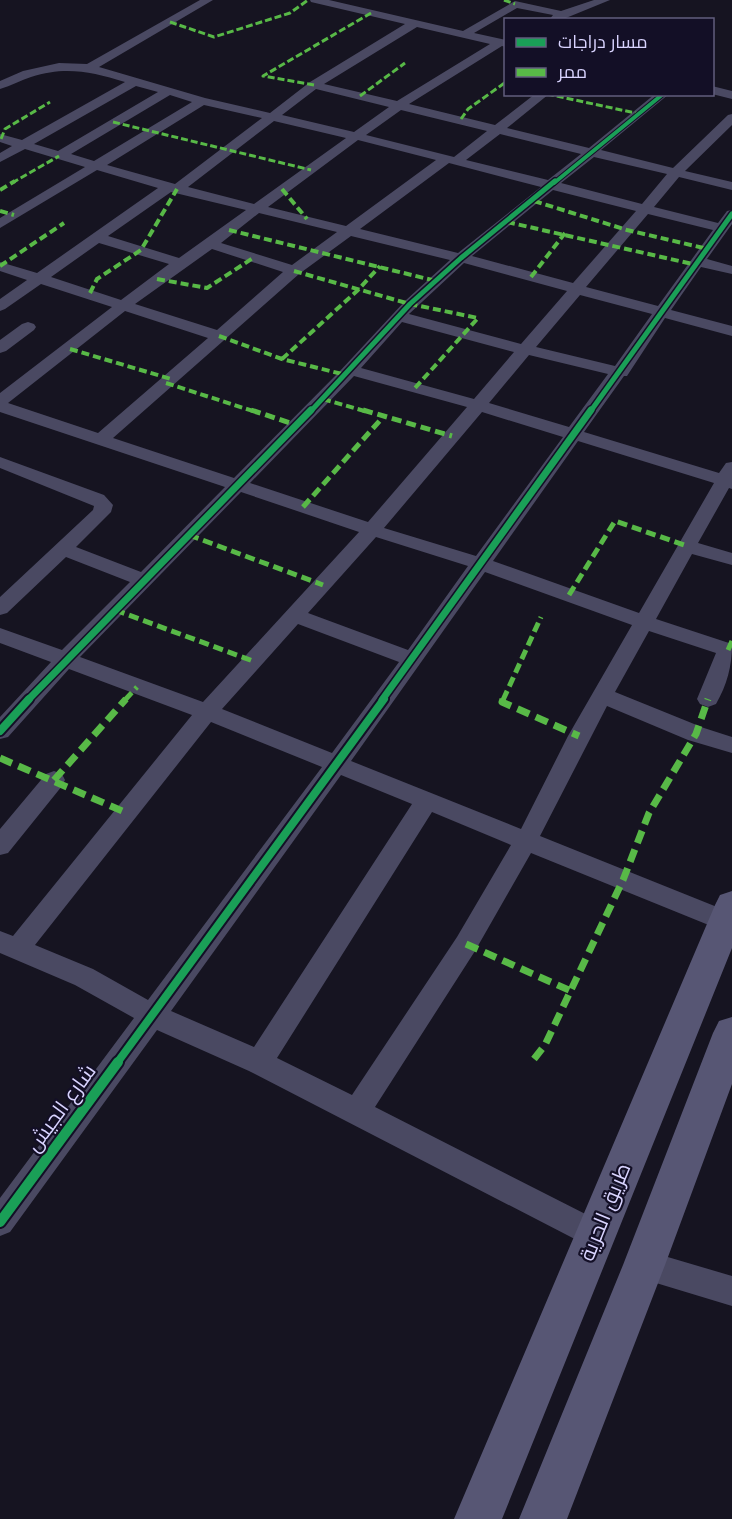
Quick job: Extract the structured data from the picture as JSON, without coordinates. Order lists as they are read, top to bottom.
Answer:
{
  "streets": {
    "main road": ["طريق الحرية"],
    "street": ["شارع الجيش"]
  },
  "legend": ["مسار دراجات", "ممر"]
}
